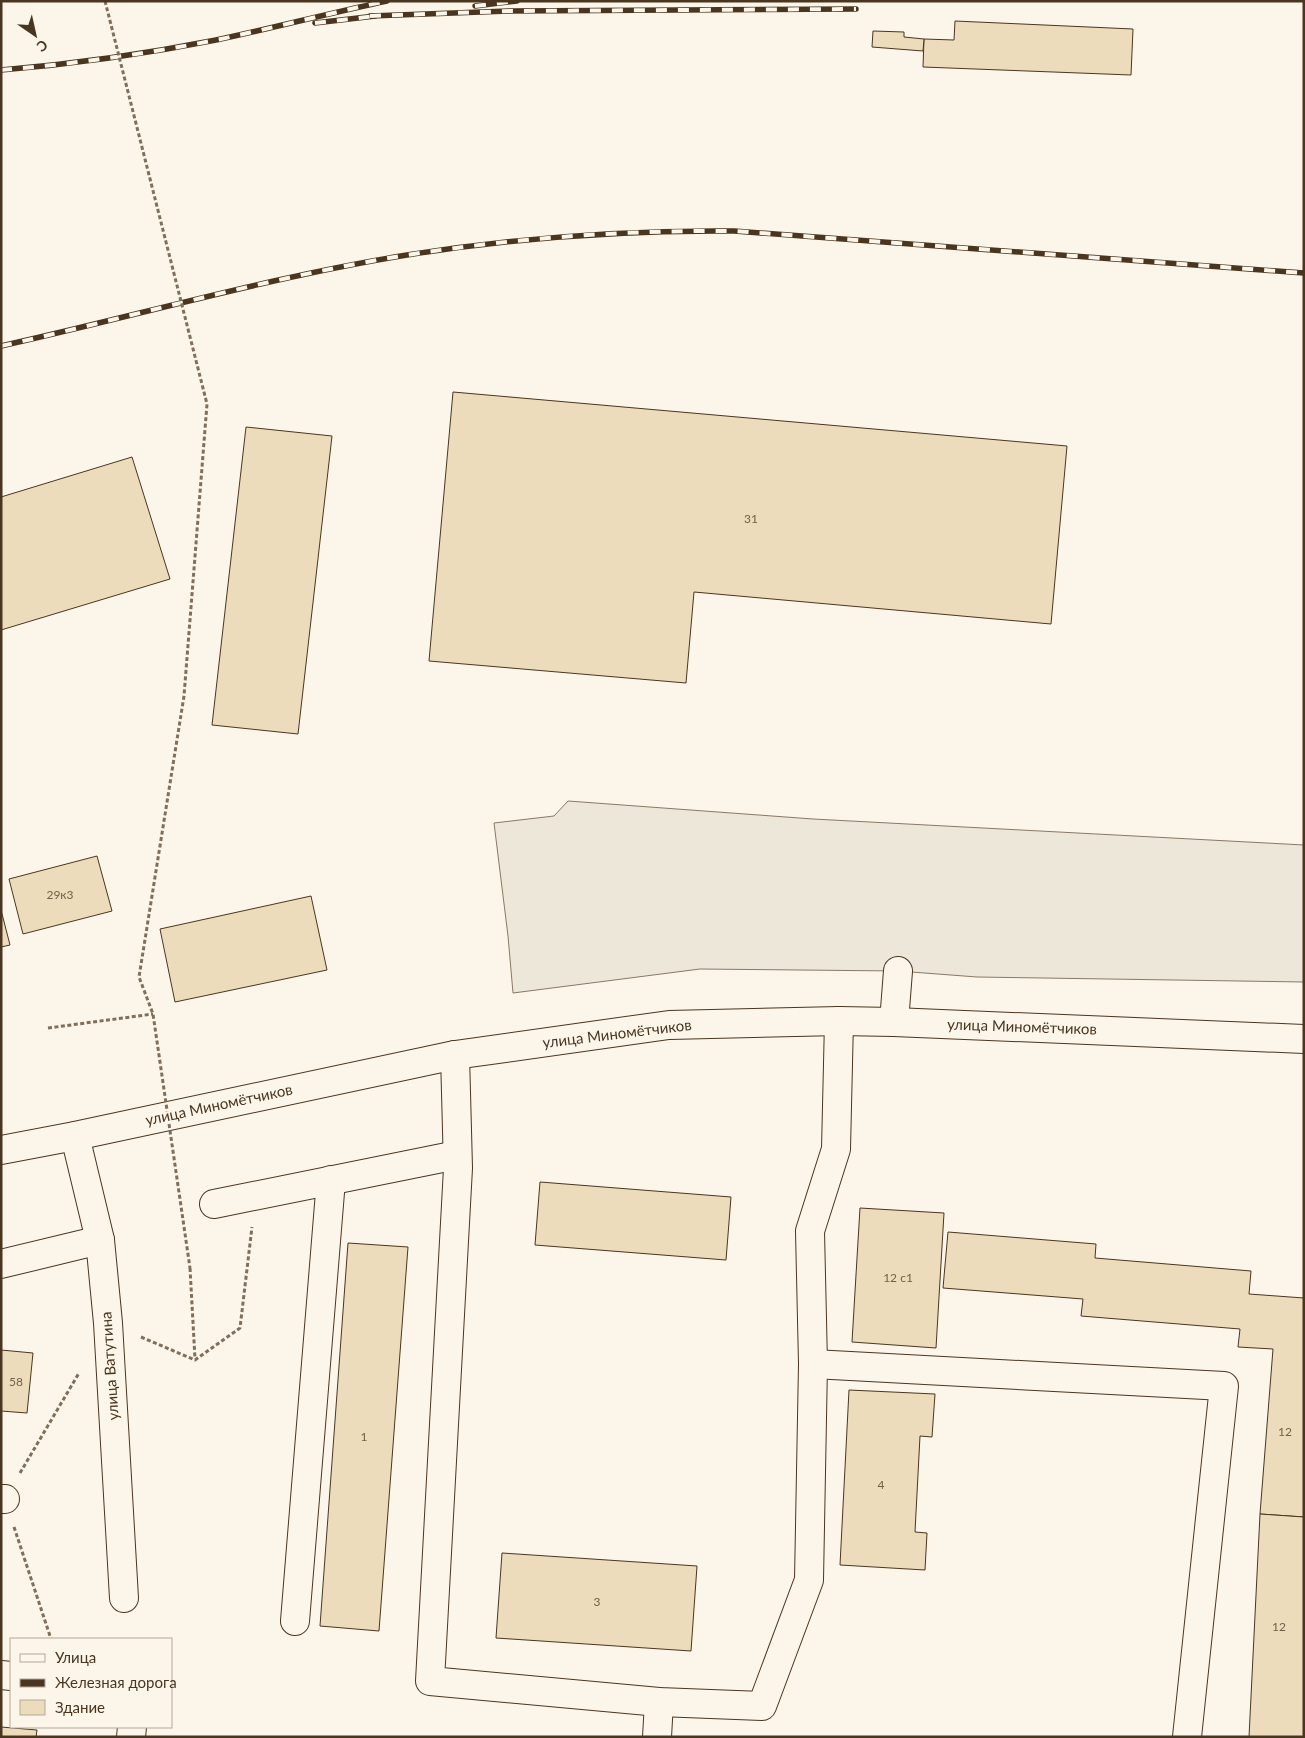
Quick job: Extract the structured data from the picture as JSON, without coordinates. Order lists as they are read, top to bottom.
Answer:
{
  "streets": {
    "street": ["улица Миномётчиков", "улица Ватутина"]
  },
  "crossings": [
    ["улица Миномётчиков", "улица Ватутина"]
  ],
  "house_numbers": [
    "31",
    "29к3",
    "12 с1",
    "58",
    "12",
    "1",
    "4",
    "3",
    "12"
  ],
  "legend": ["Улица", "Железная дорога", "Здание"],
  "north": "bottom right"
}
